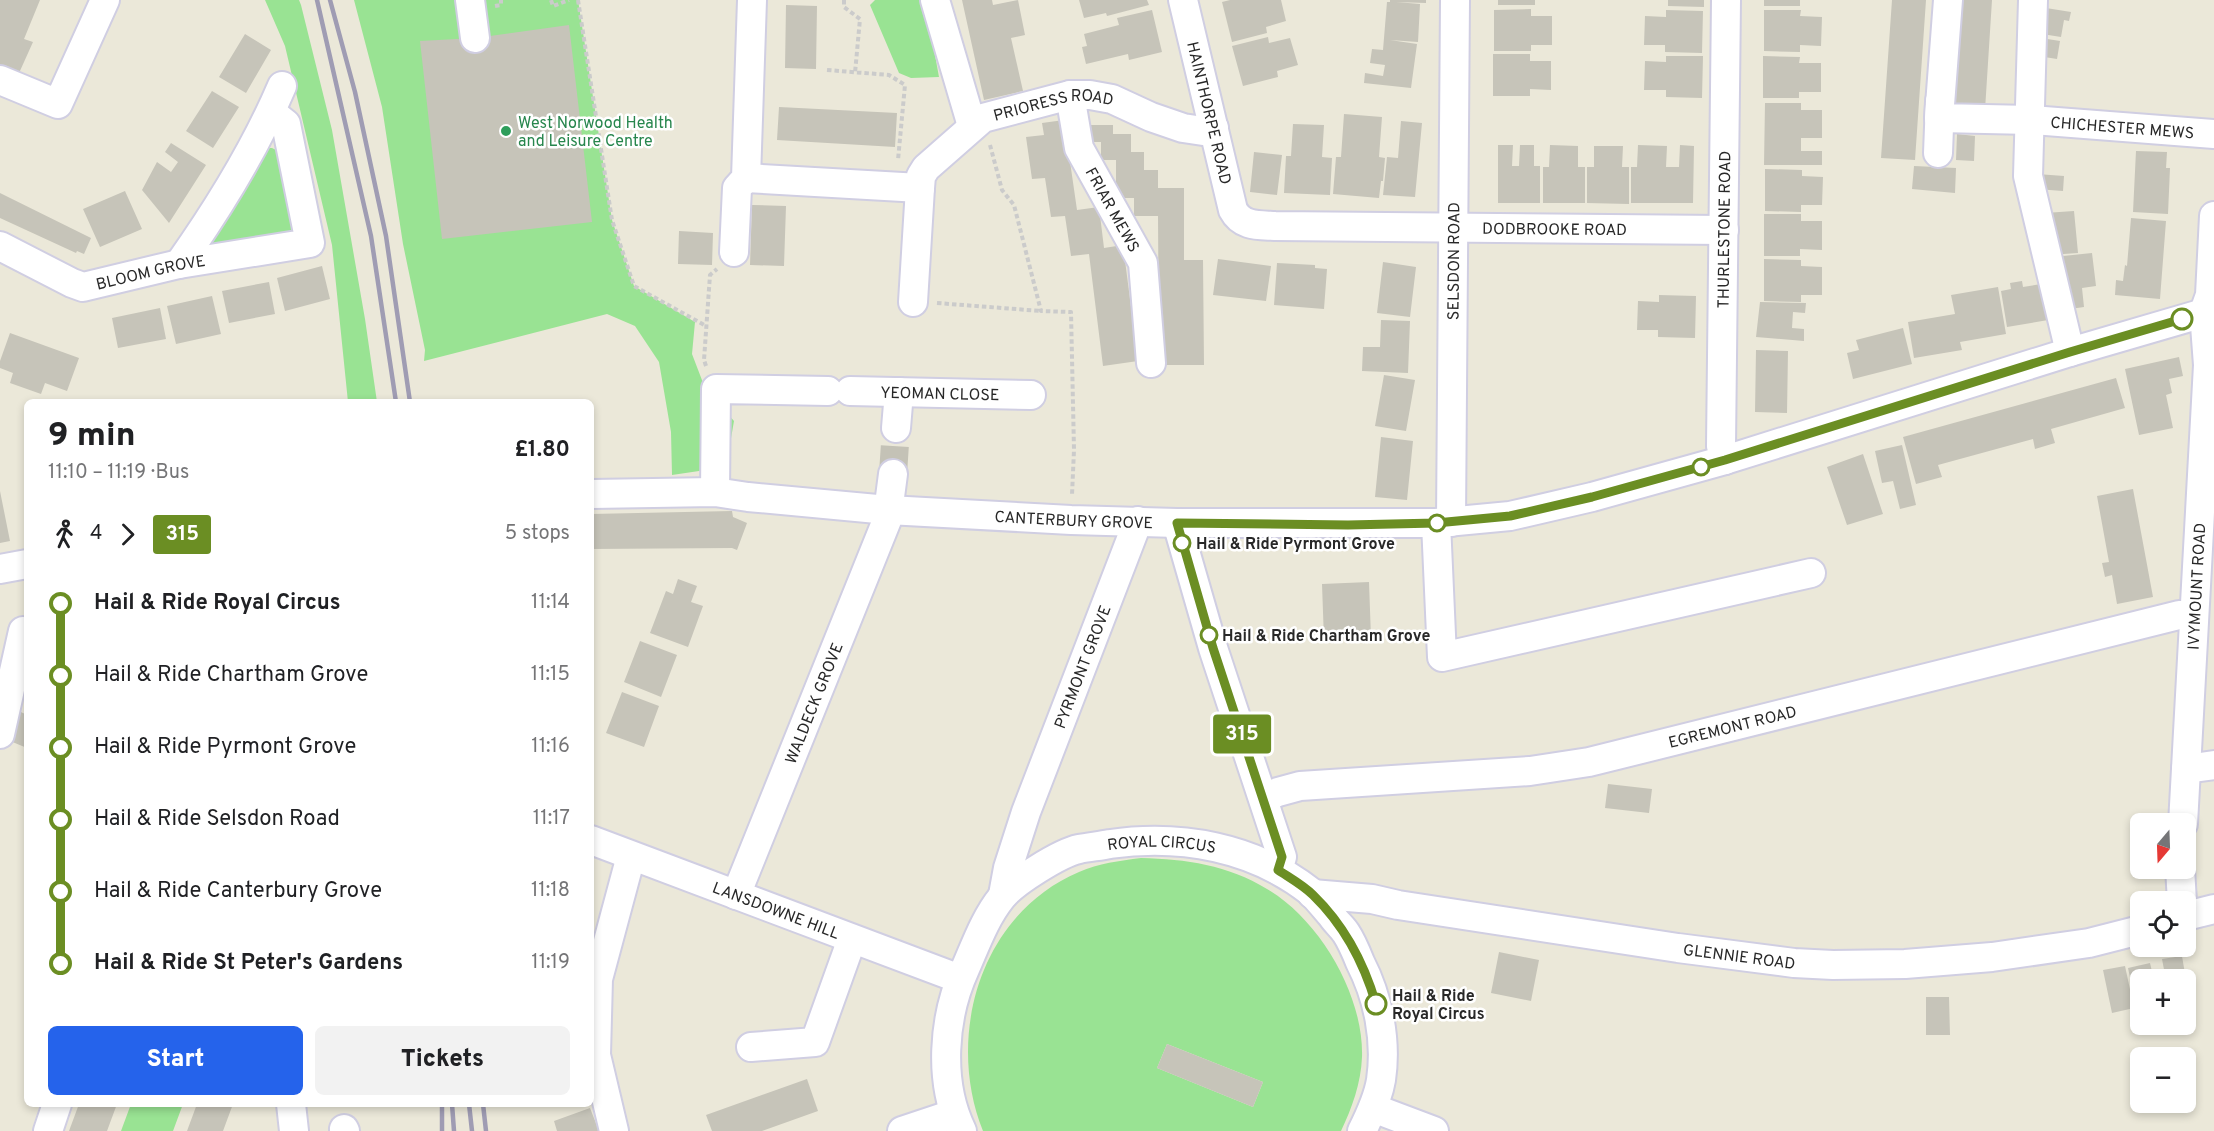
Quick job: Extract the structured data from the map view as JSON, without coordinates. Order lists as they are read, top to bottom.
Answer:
{
  "streets": {
    "street": [
      "PRIORESS ROAD",
      "HAINTHORPE ROAD",
      "CHICHESTER MEWS",
      "FRIAR MEWS",
      "DODBROOKE ROAD",
      "THURLESTONE ROAD",
      "SELSDON ROAD",
      "BLOOM GROVE",
      "YEOMAN CLOSE",
      "CANTERBURY GROVE",
      "IVYMOUNT ROAD",
      "PYRMONT GROVE",
      "WALDECK GROVE",
      "EGREMONT ROAD",
      "ROYAL CIRCUS",
      "LANSDOWNE HILL",
      "GLENNIE ROAD"
    ]
  },
  "crossings": [
    ["PRIORESS ROAD", "HAINTHORPE ROAD"],
    ["PRIORESS ROAD", "FRIAR MEWS"],
    ["HAINTHORPE ROAD", "DODBROOKE ROAD"],
    ["CHICHESTER MEWS", "CANTERBURY GROVE"],
    ["DODBROOKE ROAD", "THURLESTONE ROAD"],
    ["DODBROOKE ROAD", "SELSDON ROAD"],
    ["THURLESTONE ROAD", "CANTERBURY GROVE"],
    ["SELSDON ROAD", "CANTERBURY GROVE"],
    ["CANTERBURY GROVE", "IVYMOUNT ROAD"],
    ["CANTERBURY GROVE", "PYRMONT GROVE"],
    ["CANTERBURY GROVE", "WALDECK GROVE"],
    ["IVYMOUNT ROAD", "EGREMONT ROAD"],
    ["PYRMONT GROVE", "ROYAL CIRCUS"],
    ["WALDECK GROVE", "LANSDOWNE HILL"],
    ["ROYAL CIRCUS", "LANSDOWNE HILL"],
    ["ROYAL CIRCUS", "GLENNIE ROAD"]
  ],
  "places": [
    "West Norwood Health and Leisure Centre",
    "Hail & Ride Pyrmont Grove",
    "Hail & Ride Chartham Grove",
    "Hail & Ride Royal Circus"
  ],
  "lines": ["bus line 315"],
  "north": "bottom",
  "page": {
    "on_map": "315",
    "heading": ["9 min", "11:10 – 11:19 · Bus", "£1.80"],
    "legs": ["4", "315", "5 stops"],
    "list": [
      {
        "name": "Hail & Ride Royal Circus",
        "value": "11:14"
      },
      {
        "name": "Hail & Ride Chartham Grove",
        "value": "11:15"
      },
      {
        "name": "Hail & Ride Pyrmont Grove",
        "value": "11:16"
      },
      {
        "name": "Hail & Ride Selsdon Road",
        "value": "11:17"
      },
      {
        "name": "Hail & Ride Canterbury Grove",
        "value": "11:18"
      },
      {
        "name": "Hail & Ride St Peter's Gardens",
        "value": "11:19"
      }
    ],
    "map_buttons": ["+", "−"],
    "buttons": ["Start", "Tickets"]
  }
}
